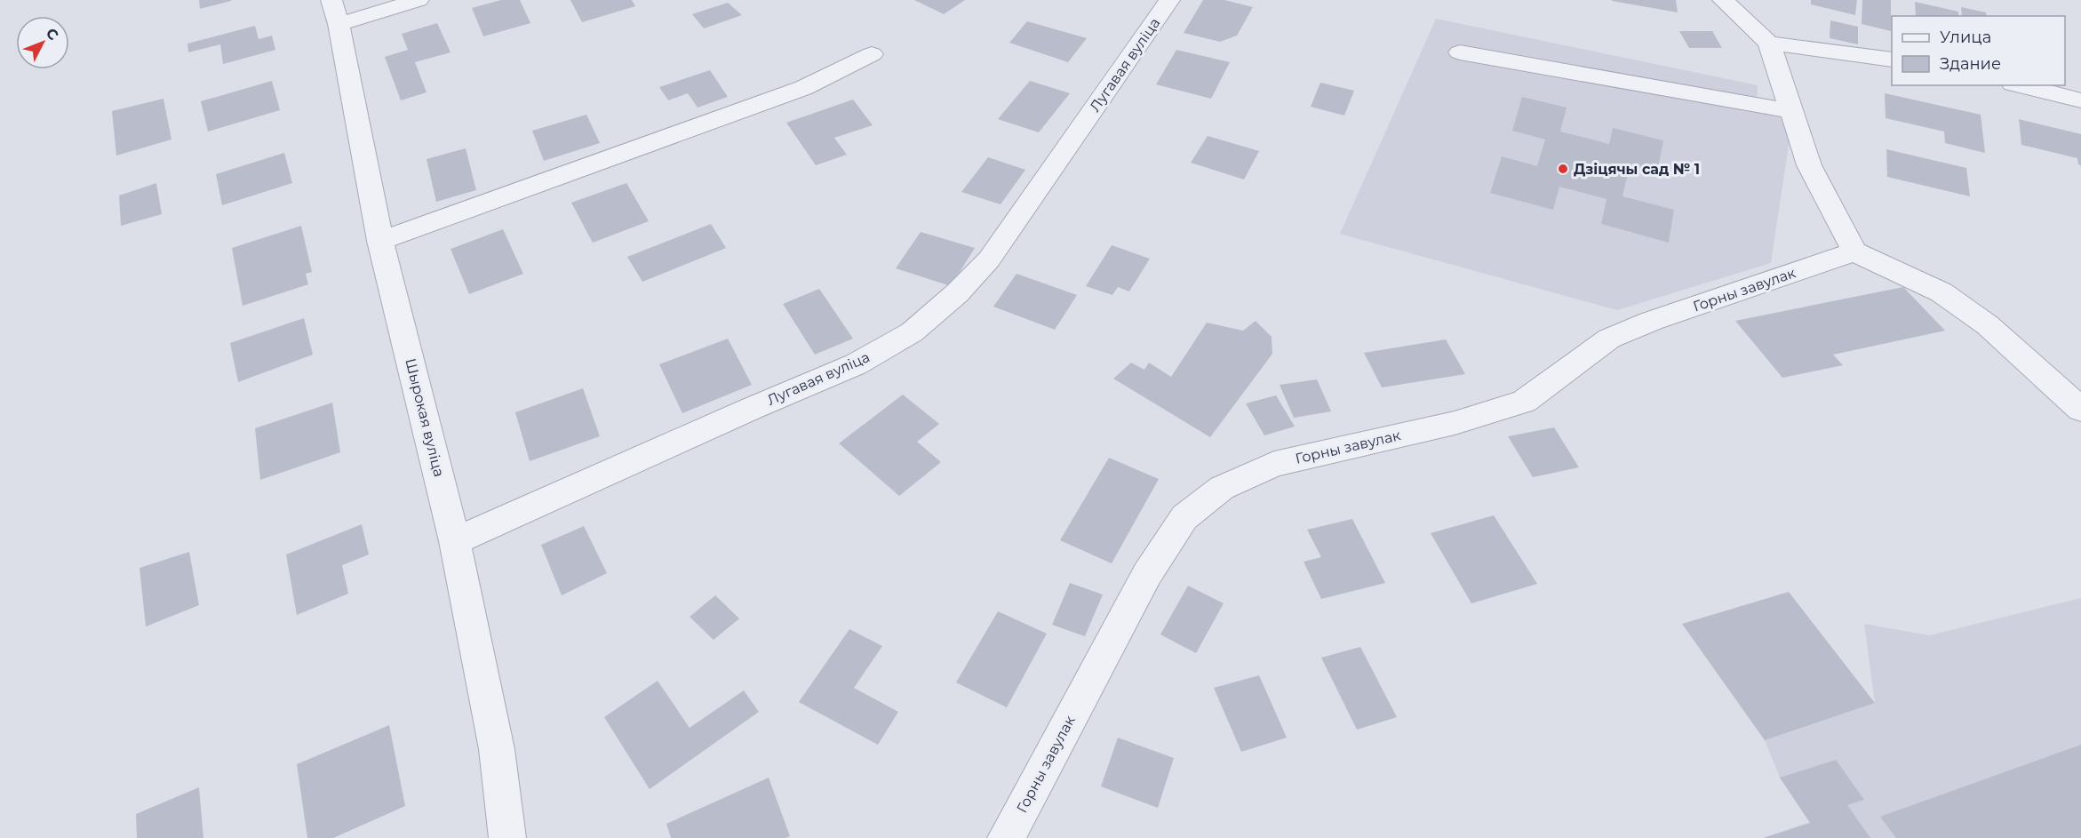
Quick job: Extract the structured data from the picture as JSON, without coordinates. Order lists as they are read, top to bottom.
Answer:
{
  "streets": {
    "street": ["Лугавая вуліца", "Горны завулак", "Шырокая вуліца"]
  },
  "crossings": [
    ["Лугавая вуліца", "Шырокая вуліца"]
  ],
  "places": ["Дзіцячы сад № 1"],
  "legend": ["Улица", "Здание"],
  "north": "top right"
}
